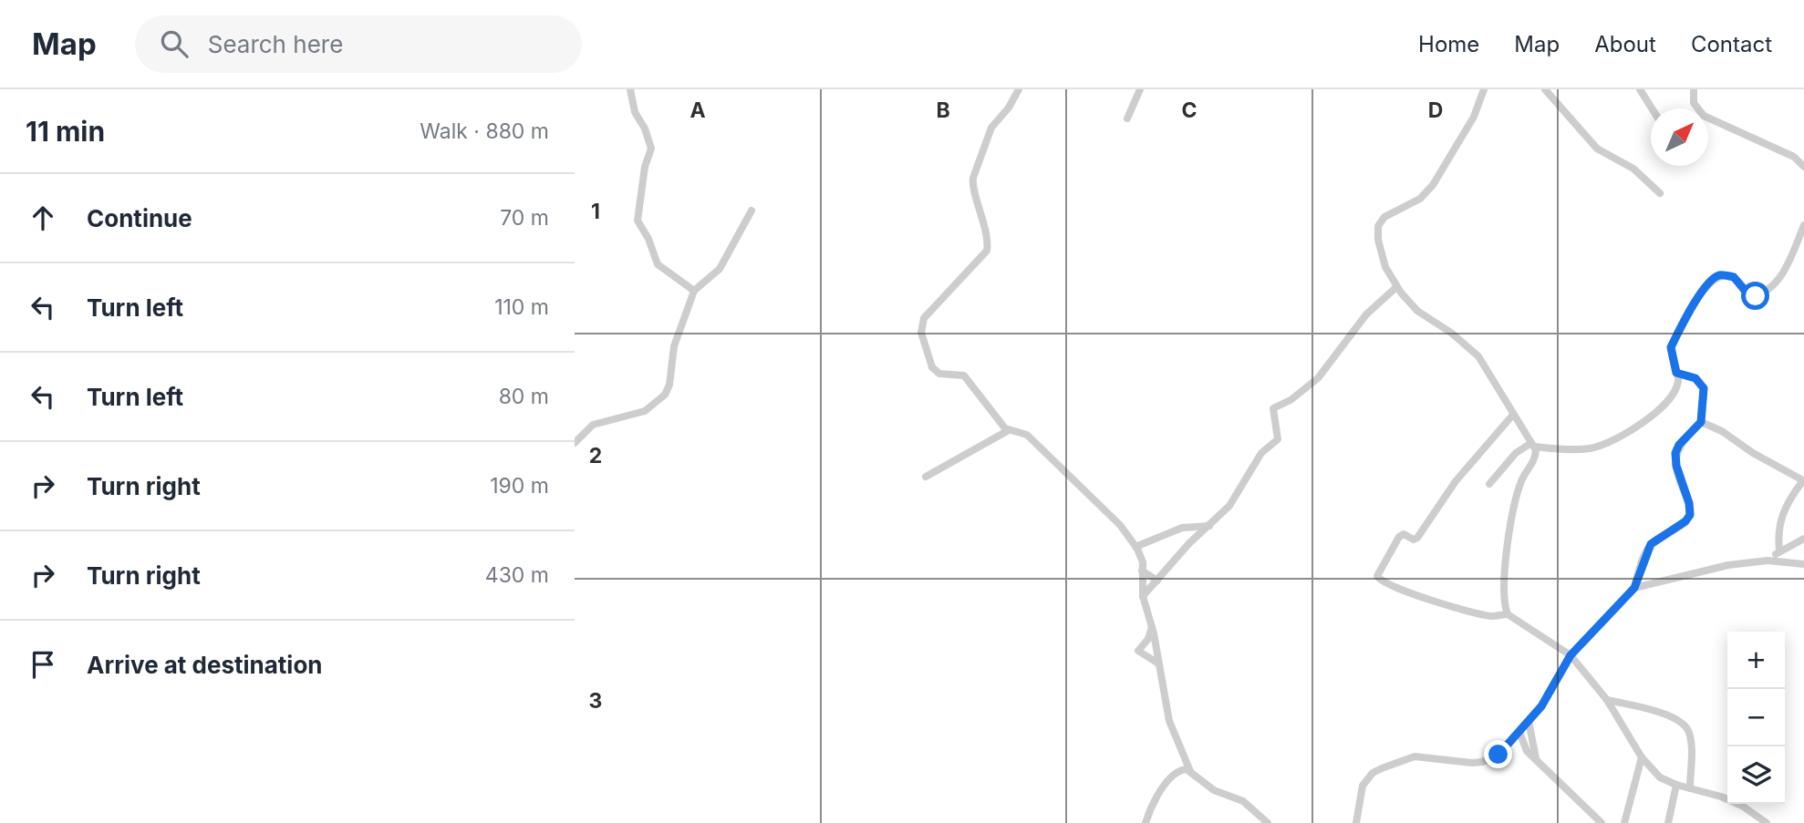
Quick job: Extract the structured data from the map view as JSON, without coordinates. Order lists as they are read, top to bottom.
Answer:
{
  "north": "top right",
  "page": {
    "header": "Map",
    "search": "Search here",
    "nav": [
      "Home",
      "Map",
      "About",
      "Contact"
    ],
    "heading": ["11 min", "Walk · 880 m"],
    "list": [
      ["Continue", "70 m"],
      ["Turn left", "110 m"],
      ["Turn left", "80 m"],
      ["Turn right", "190 m"],
      ["Turn right", "430 m"],
      "Arrive at destination"
    ],
    "map_buttons": ["+", "−"]
  },
  "grid": {
    "columns": [
      "A",
      "B",
      "C",
      "D"
    ],
    "rows": ["1", "2", "3"]
  }
}
